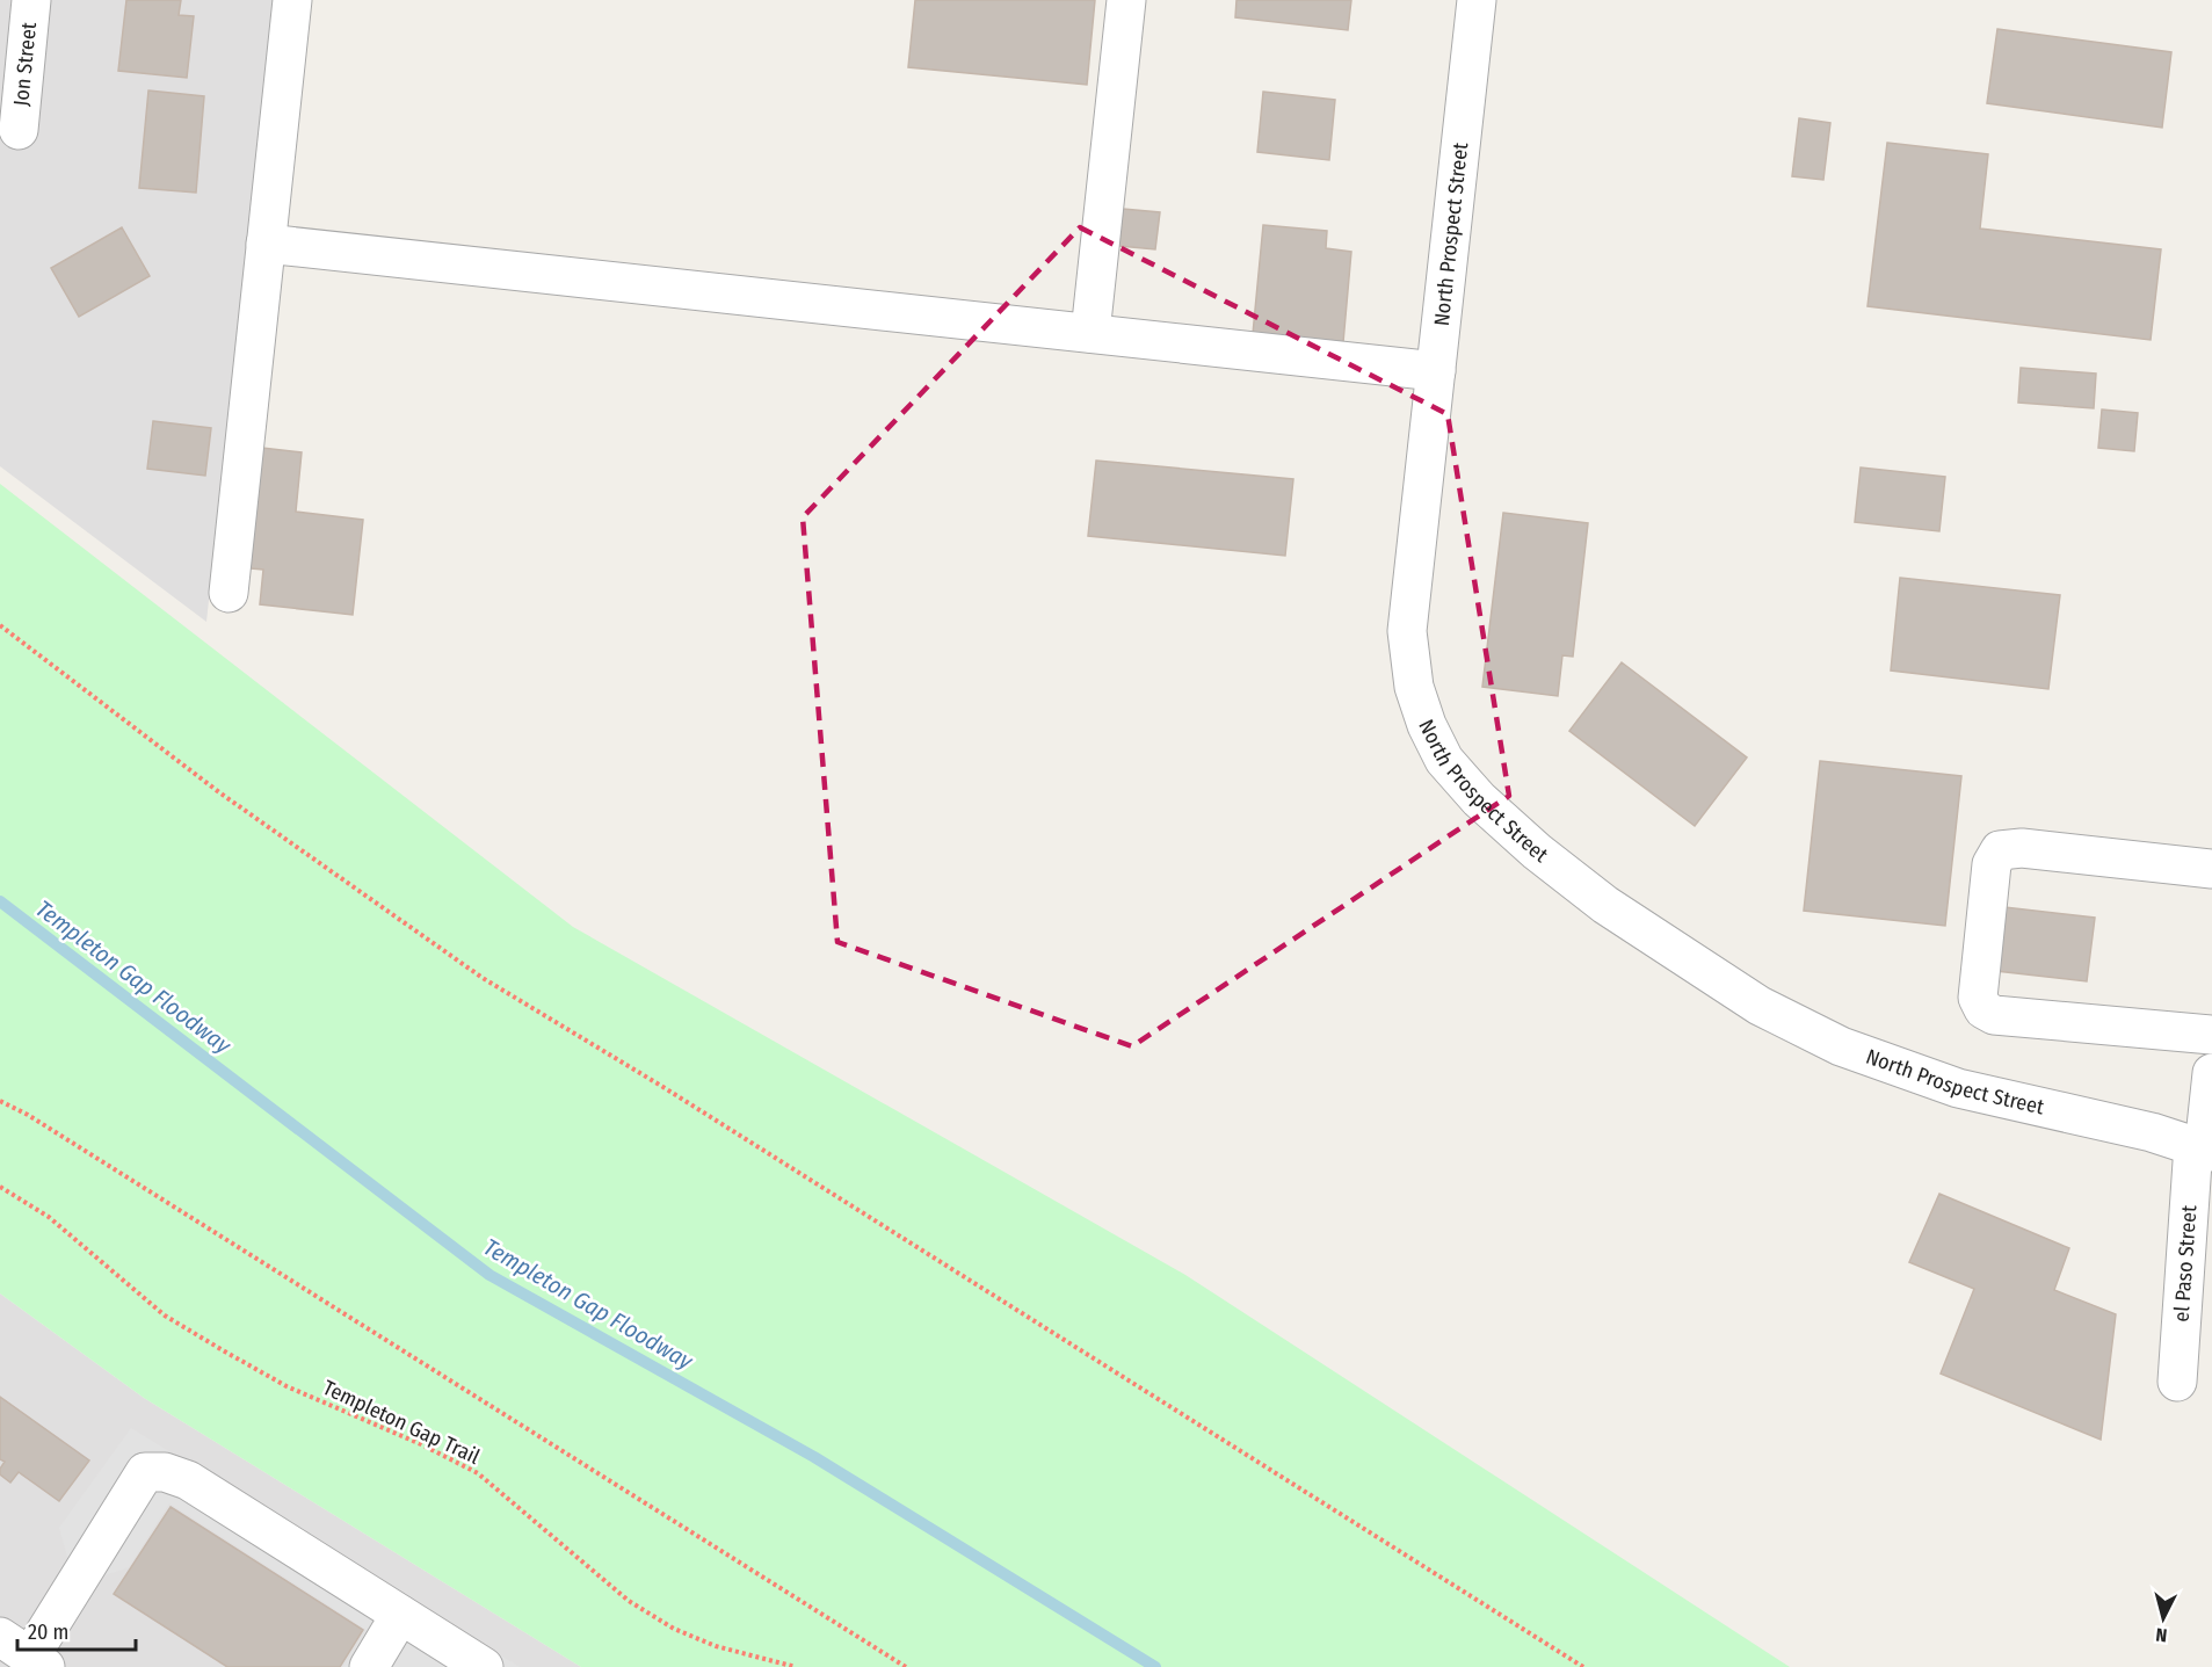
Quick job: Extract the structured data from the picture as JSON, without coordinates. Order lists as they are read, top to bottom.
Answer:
{
  "streets": {
    "street": ["Jon Street", "North Prospect Street", "el Paso Street"],
    "path": ["Templeton Gap Trail"]
  },
  "crossings": [
    ["North Prospect Street", "el Paso Street"]
  ],
  "water": ["Templeton Gap Floodway"],
  "scale_bar": "20 m",
  "north": "bottom"
}
